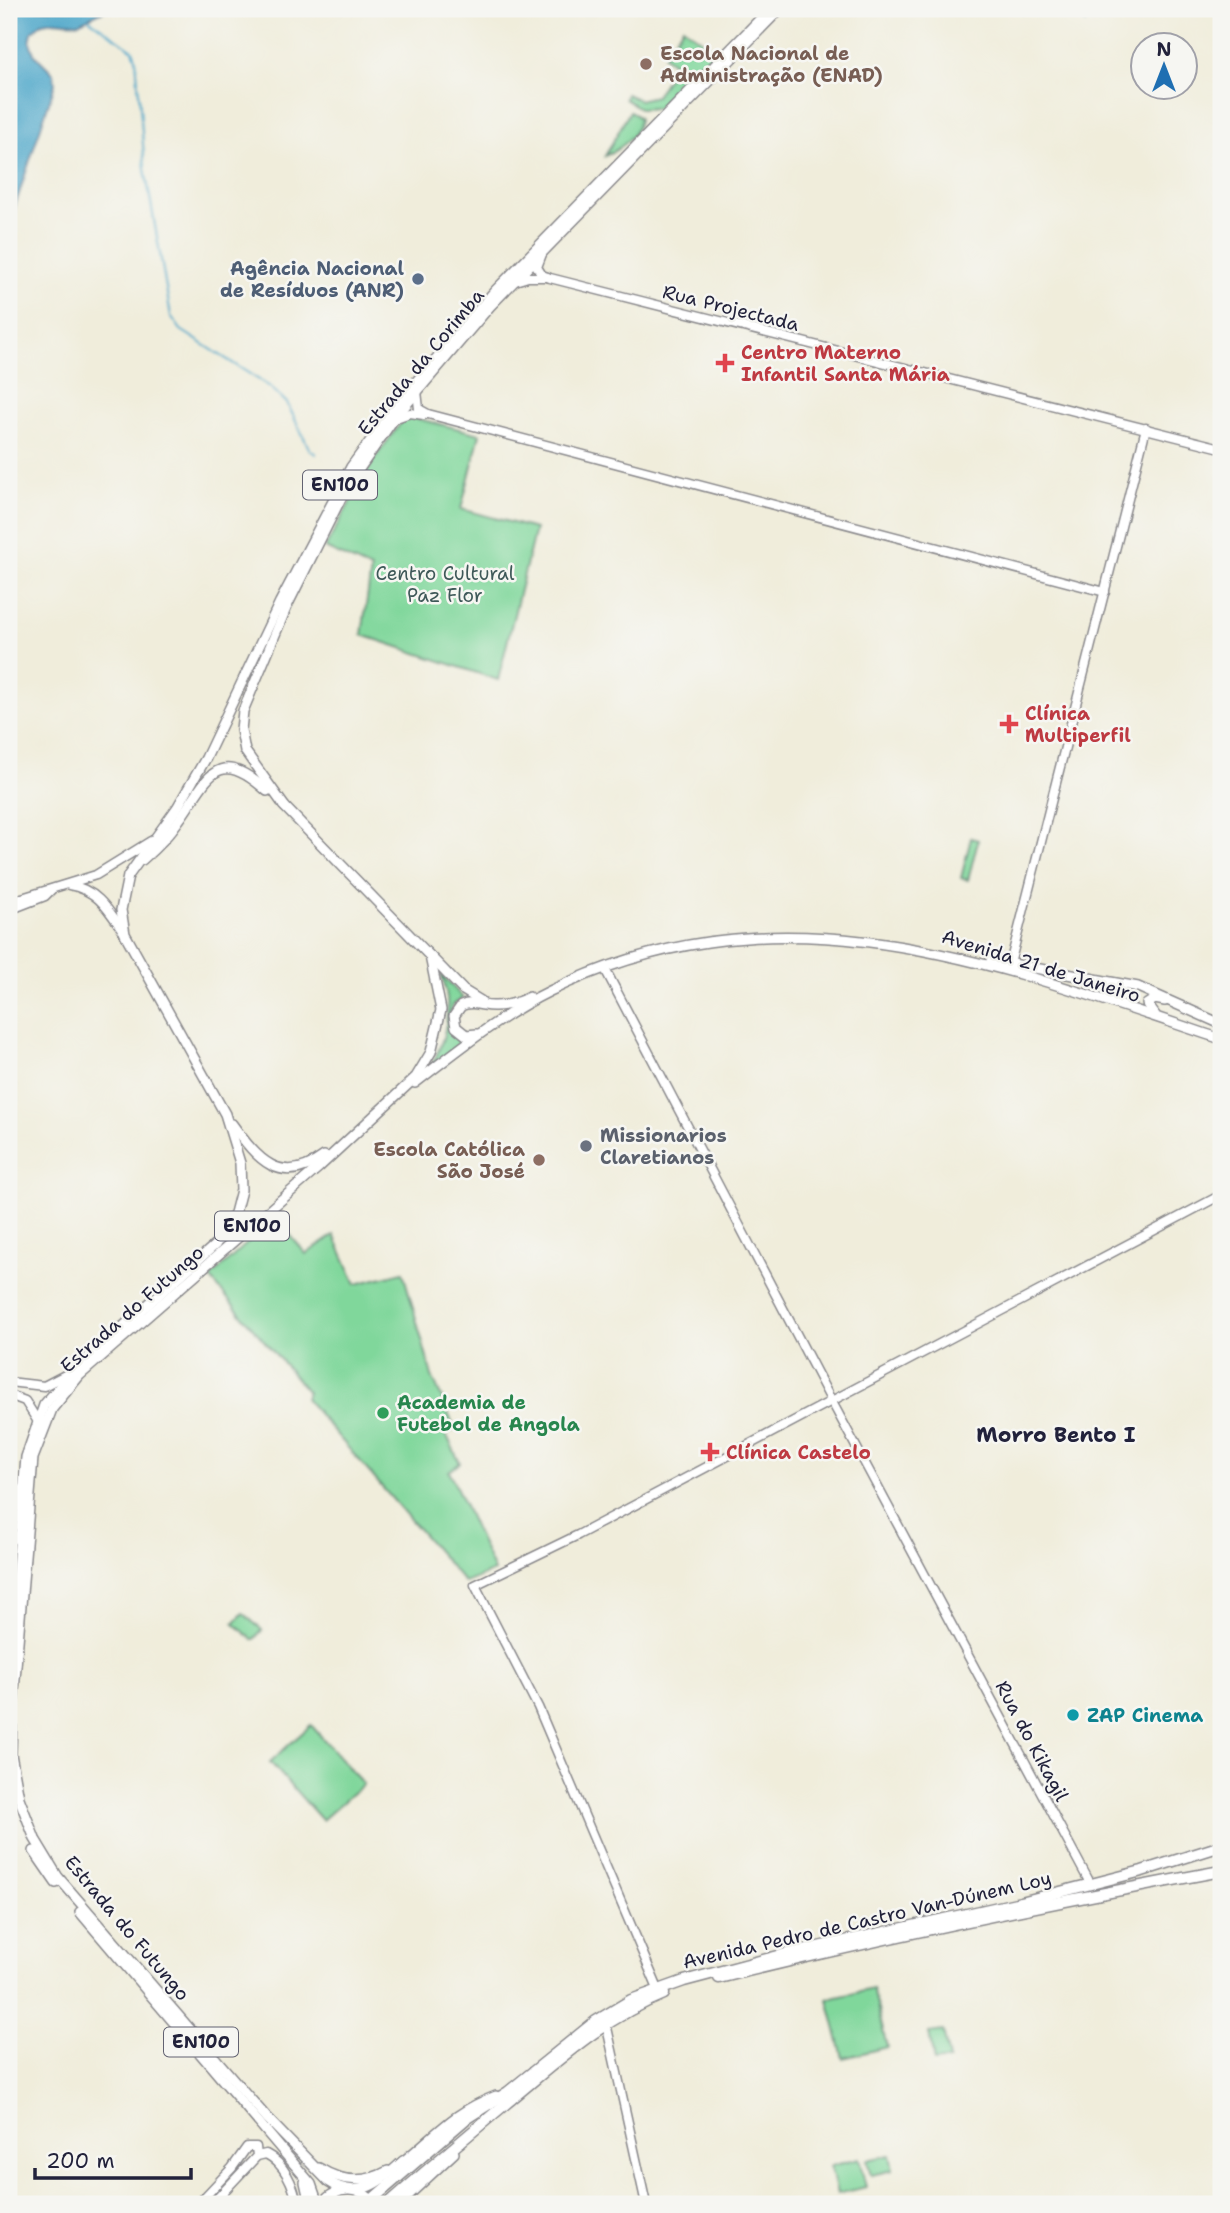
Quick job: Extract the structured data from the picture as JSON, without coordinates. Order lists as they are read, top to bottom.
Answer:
{
  "streets": {
    "highway": ["Avenida Pedro de Castro Van-Dúnem Loy"],
    "main road": [
      "Estrada da Corimba",
      "EN100",
      "Avenida 21 de Janeiro",
      "Estrada do Futungo"
    ],
    "street": ["Rua Projectada", "Rua do Kikagil"]
  },
  "crossings": [
    ["Estrada da Corimba", "Estrada do Futungo"],
    ["Avenida 21 de Janeiro", "Estrada do Futungo"],
    ["Avenida 21 de Janeiro", "Rua do Kikagil"],
    ["Estrada do Futungo", "Avenida Pedro de Castro Van-Dúnem Loy"],
    ["Rua do Kikagil", "Avenida Pedro de Castro Van-Dúnem Loy"]
  ],
  "districts": ["Morro Bento I"],
  "parks": ["Centro Cultural Paz Flor"],
  "places": {
    "other": [
      "Escola Nacional de Administração (ENAD)",
      "Agência Nacional de Resíduos (ANR)",
      "Missionarios Claretianos",
      "Escola Católica São José",
      "Academia de Futebol de Angola",
      "ZAP Cinema"
    ],
    "health": ["Centro Materno Infantil Santa Mária", "Clínica Multiperfil", "Clínica Castelo"]
  },
  "scale_bar": "200 m",
  "north": "top"
}
